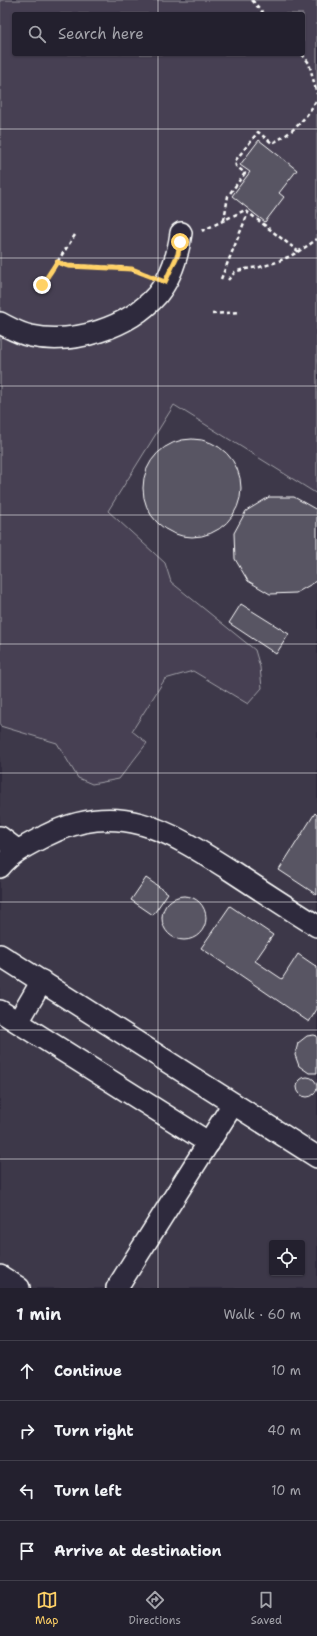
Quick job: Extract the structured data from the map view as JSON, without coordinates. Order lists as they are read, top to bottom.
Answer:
{
  "page": {
    "search": "Search here",
    "heading": ["1 min", "Walk · 60 m"],
    "list": [
      ["Continue", "10 m"],
      ["Turn right", "40 m"],
      ["Turn left", "10 m"],
      "Arrive at destination"
    ],
    "nav": ["Map", "Directions", "Saved"]
  }
}
